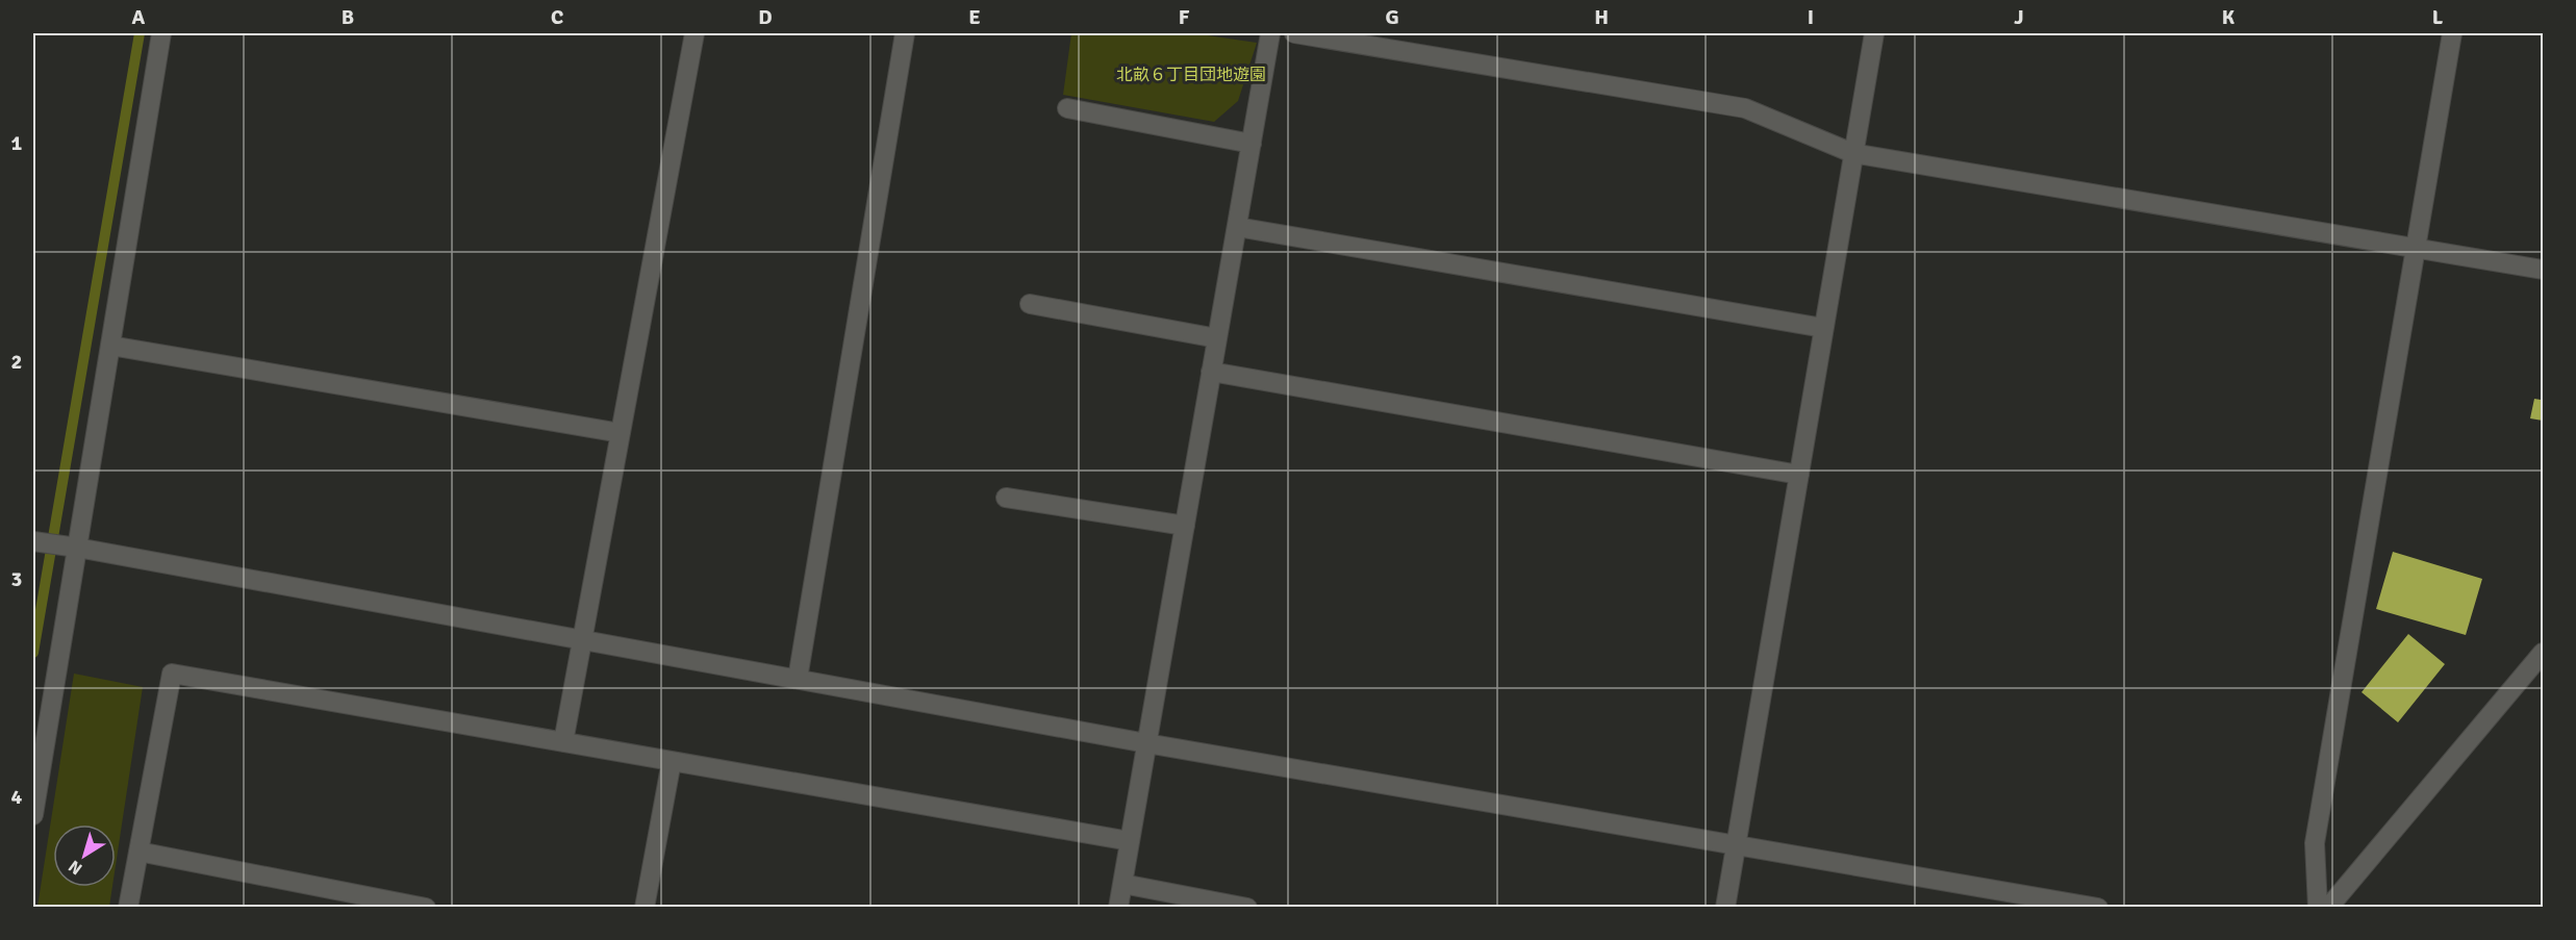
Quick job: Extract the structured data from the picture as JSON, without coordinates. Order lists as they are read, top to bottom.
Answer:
{
  "parks": ["北畝６丁目団地遊園"],
  "north": "bottom left",
  "grid": {
    "columns": [
      "A",
      "B",
      "C",
      "D",
      "E",
      "F",
      "G",
      "H",
      "I",
      "J",
      "K",
      "L"
    ],
    "rows": [
      "1",
      "2",
      "3",
      "4"
    ]
  }
}
